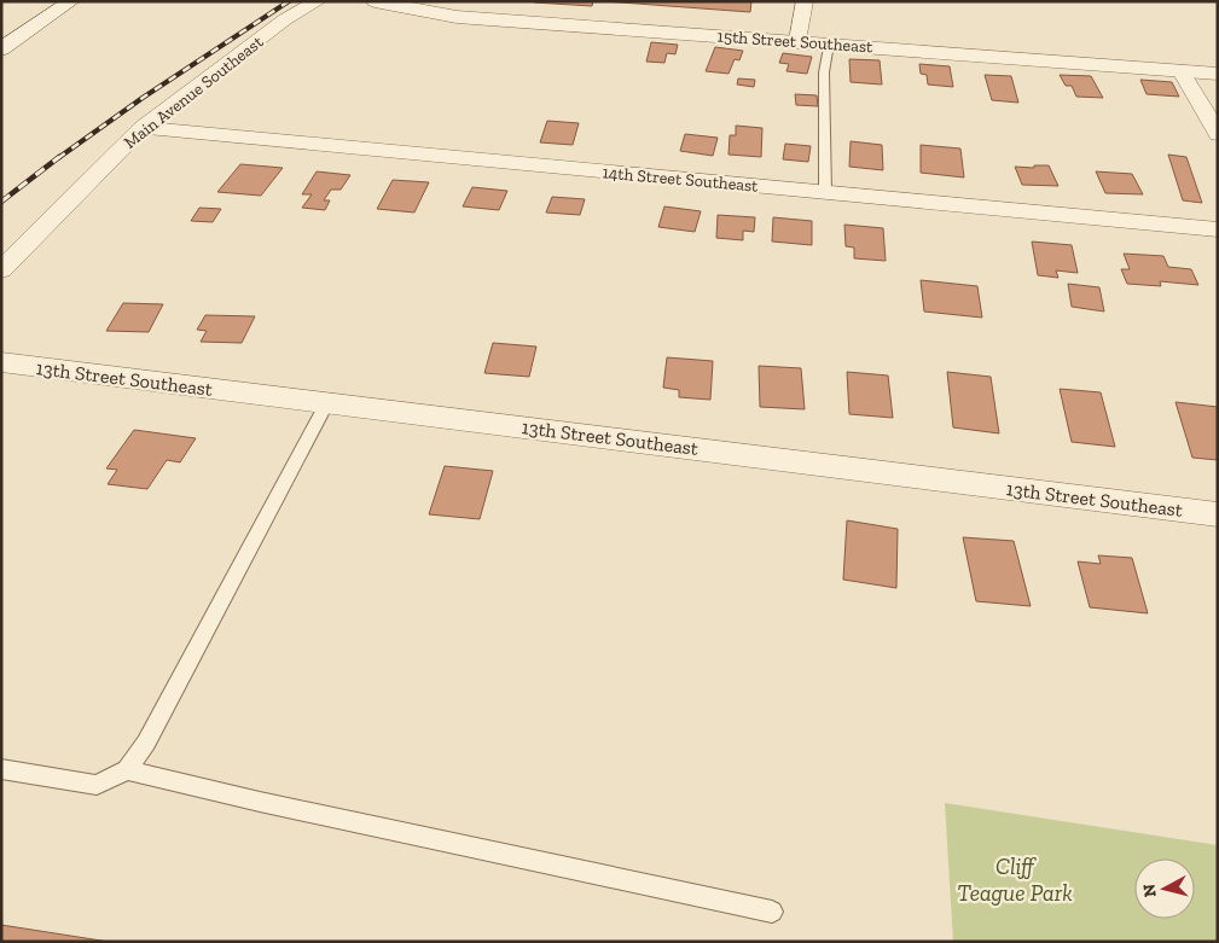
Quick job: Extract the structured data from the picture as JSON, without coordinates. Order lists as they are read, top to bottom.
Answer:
{
  "streets": {
    "street": [
      "15th Street Southeast",
      "Main Avenue Southeast",
      "14th Street Southeast",
      "13th Street Southeast"
    ]
  },
  "crossings": [
    ["Main Avenue Southeast", "14th Street Southeast"]
  ],
  "parks": ["Cliff Teague Park"],
  "north": "left"
}
